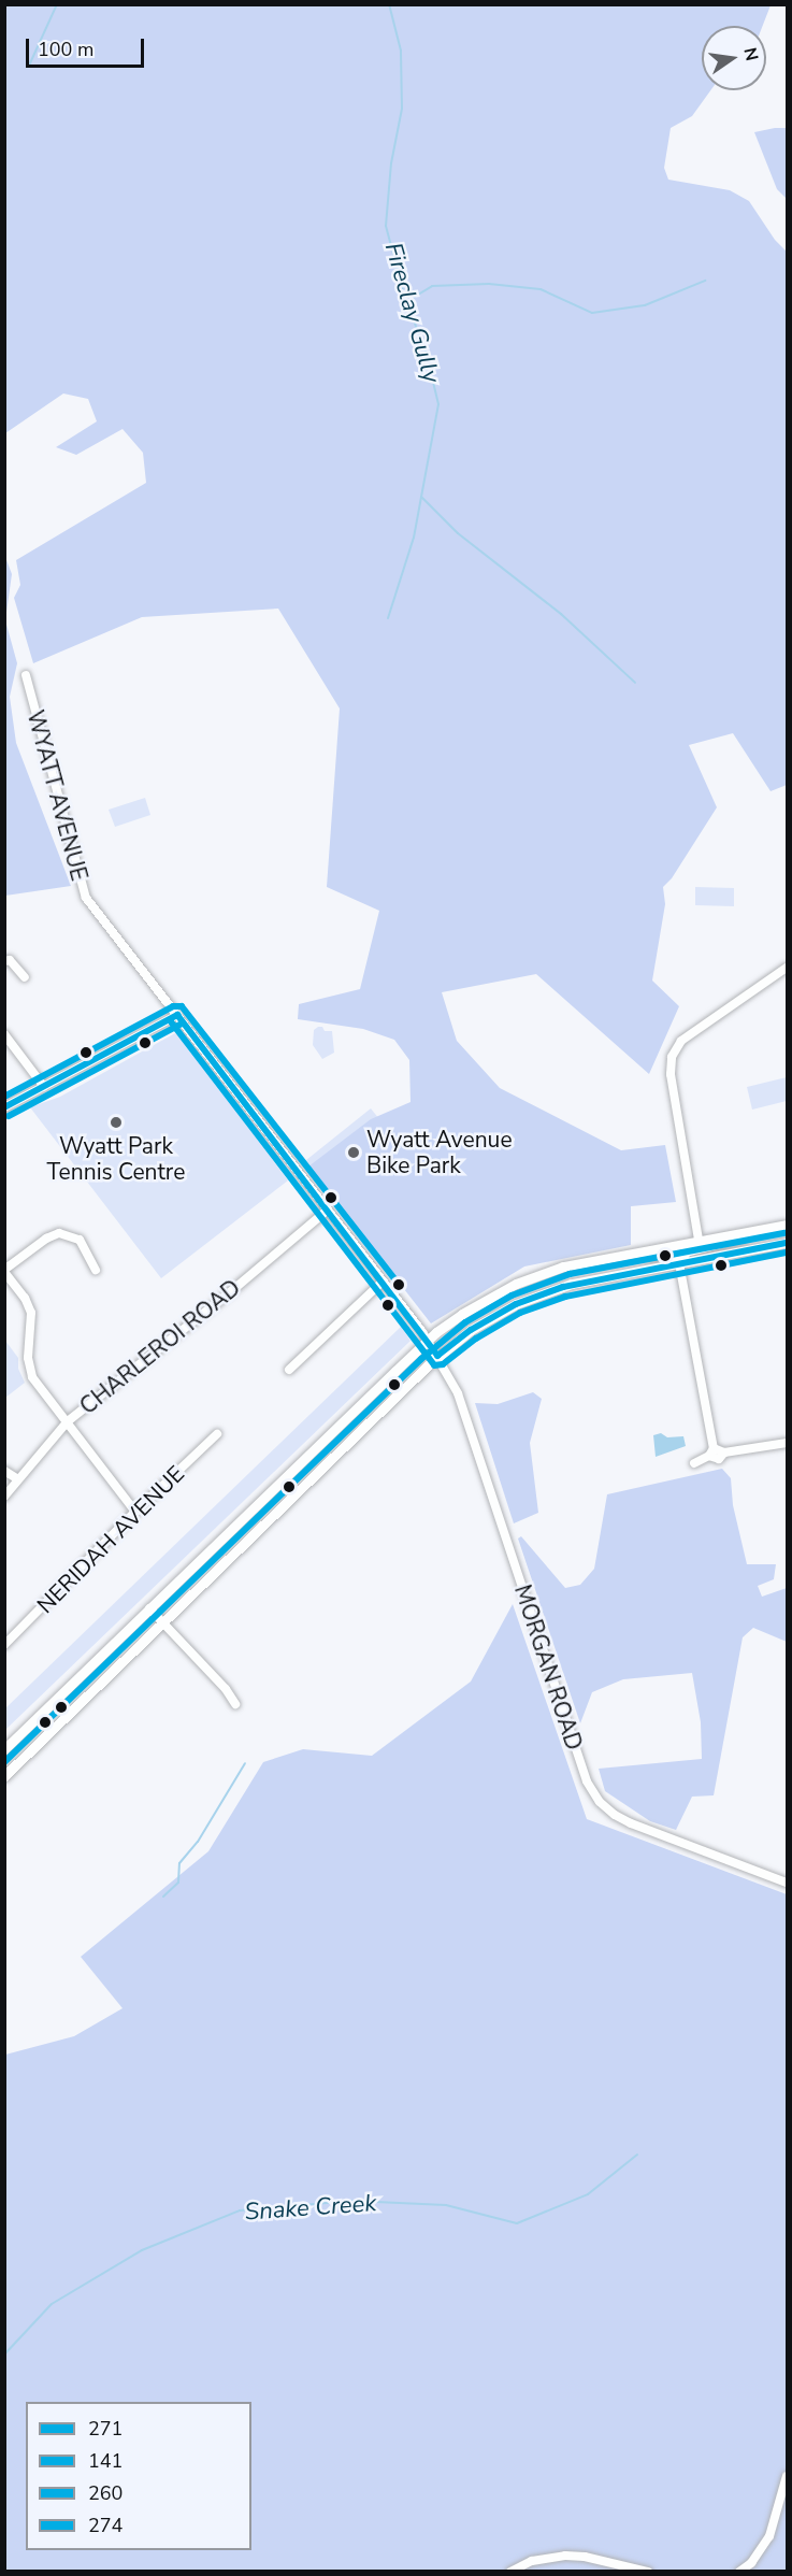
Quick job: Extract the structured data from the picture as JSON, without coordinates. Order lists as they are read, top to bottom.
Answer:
{
  "streets": {
    "street": [
      "WYATT AVENUE",
      "CHARLEROI ROAD",
      "NERIDAH AVENUE",
      "MORGAN ROAD"
    ]
  },
  "crossings": [
    ["WYATT AVENUE", "CHARLEROI ROAD"],
    ["WYATT AVENUE", "MORGAN ROAD"]
  ],
  "water": ["Fireclay Gully", "Snake Creek"],
  "places": ["Wyatt Park Tennis Centre", "Wyatt Avenue Bike Park"],
  "lines": [
    "transit line 274",
    "transit line 271",
    "transit line 141",
    "transit line 260"
  ],
  "legend": [
    "271",
    "141",
    "260",
    "274"
  ],
  "scale_bar": "100 m",
  "north": "right"
}
